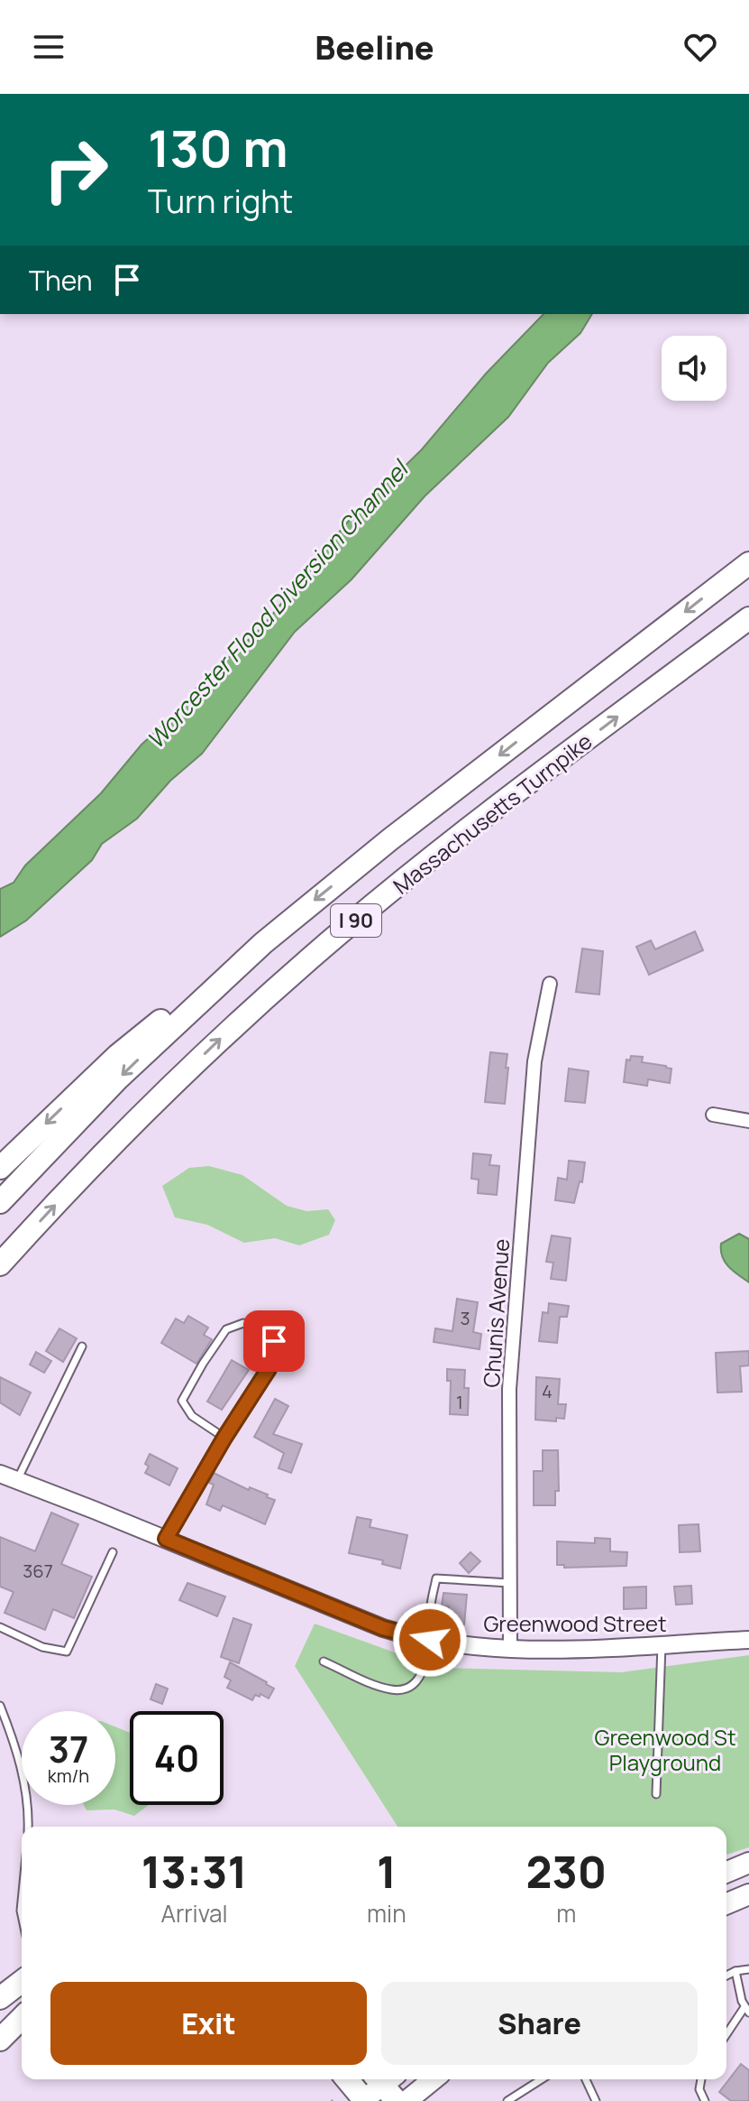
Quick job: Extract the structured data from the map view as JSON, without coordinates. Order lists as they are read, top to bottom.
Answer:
{
  "streets": {
    "highway": ["Massachusetts Turnpike", "I 90"],
    "street": ["Chunis Avenue", "Greenwood Street"]
  },
  "crossings": [
    ["Chunis Avenue", "Greenwood Street"]
  ],
  "water": ["Worcester Flood Diversion Channel"],
  "parks": ["Greenwood St Playground"],
  "house_numbers": [
    "3",
    "4",
    "1",
    "367"
  ],
  "page": {
    "header": "Beeline",
    "turn": ["130 m", "Turn right"],
    "then": "Then",
    "speed": "37 km/h",
    "limit": "40",
    "eta": [
      "13:31",
      "Arrival",
      "1",
      "min",
      "230",
      "m"
    ],
    "buttons": ["Exit", "Share"]
  }
}
